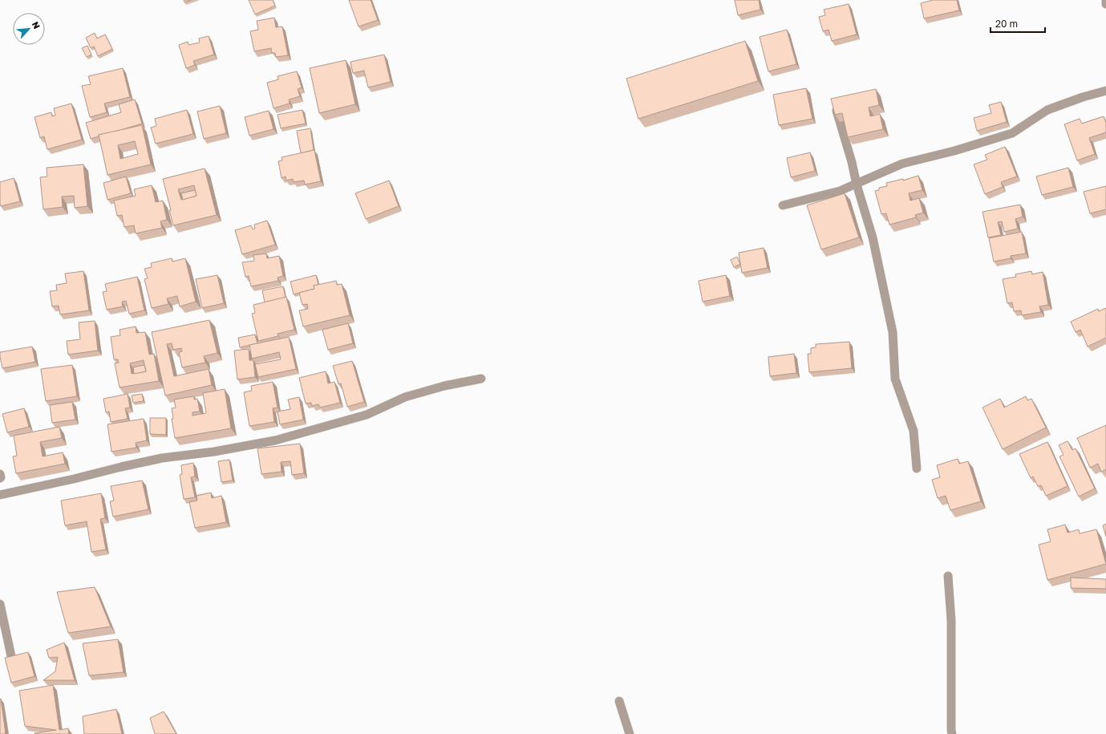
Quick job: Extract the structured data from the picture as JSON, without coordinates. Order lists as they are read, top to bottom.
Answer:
{
  "scale_bar": "20 m",
  "north": "top right"
}
